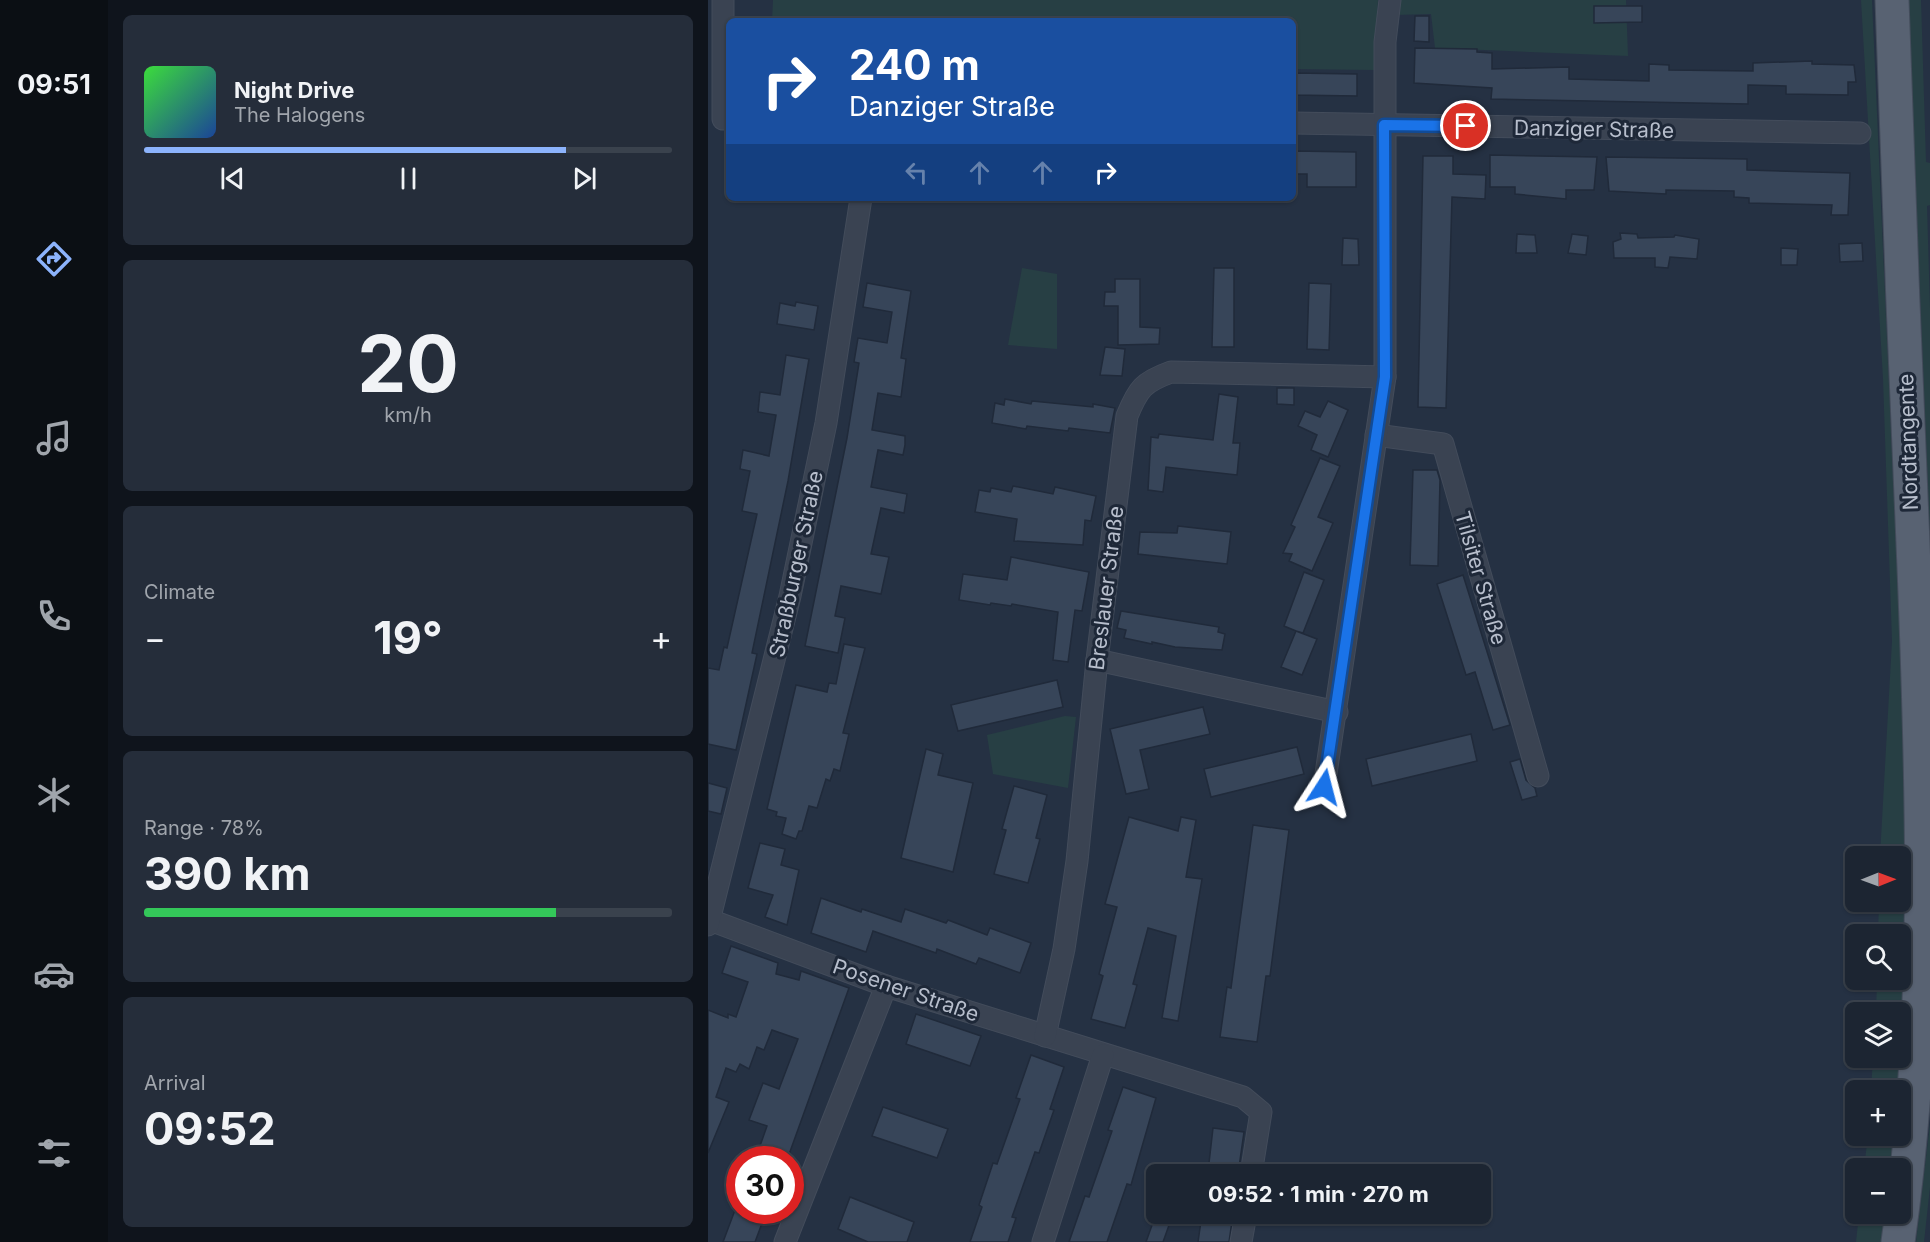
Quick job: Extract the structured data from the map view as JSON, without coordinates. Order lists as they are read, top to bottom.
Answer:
{
  "streets": {
    "main road": ["Nordtangente"],
    "street": [
      "Danziger Straße",
      "Straßburger Straße",
      "Tilsiter Straße",
      "Breslauer Straße",
      "Posener Straße"
    ]
  },
  "crossings": [
    ["Straßburger Straße", "Posener Straße"],
    ["Breslauer Straße", "Posener Straße"]
  ],
  "north": "right",
  "page": {
    "tabs": "09:51",
    "turn": ["240 m", "Danziger Straße"],
    "song": ["Night Drive", "The Halogens"],
    "tile": [
      ["20", "km/h"],
      "Climate",
      ["Range · 78%", "390 km"],
      ["Arrival", "09:52"]
    ],
    "heat": ["−", "19°", "+"],
    "map_buttons": ["+", "−"],
    "limit": "30",
    "trip": "09:52 · 1 min · 270 m"
  }
}
